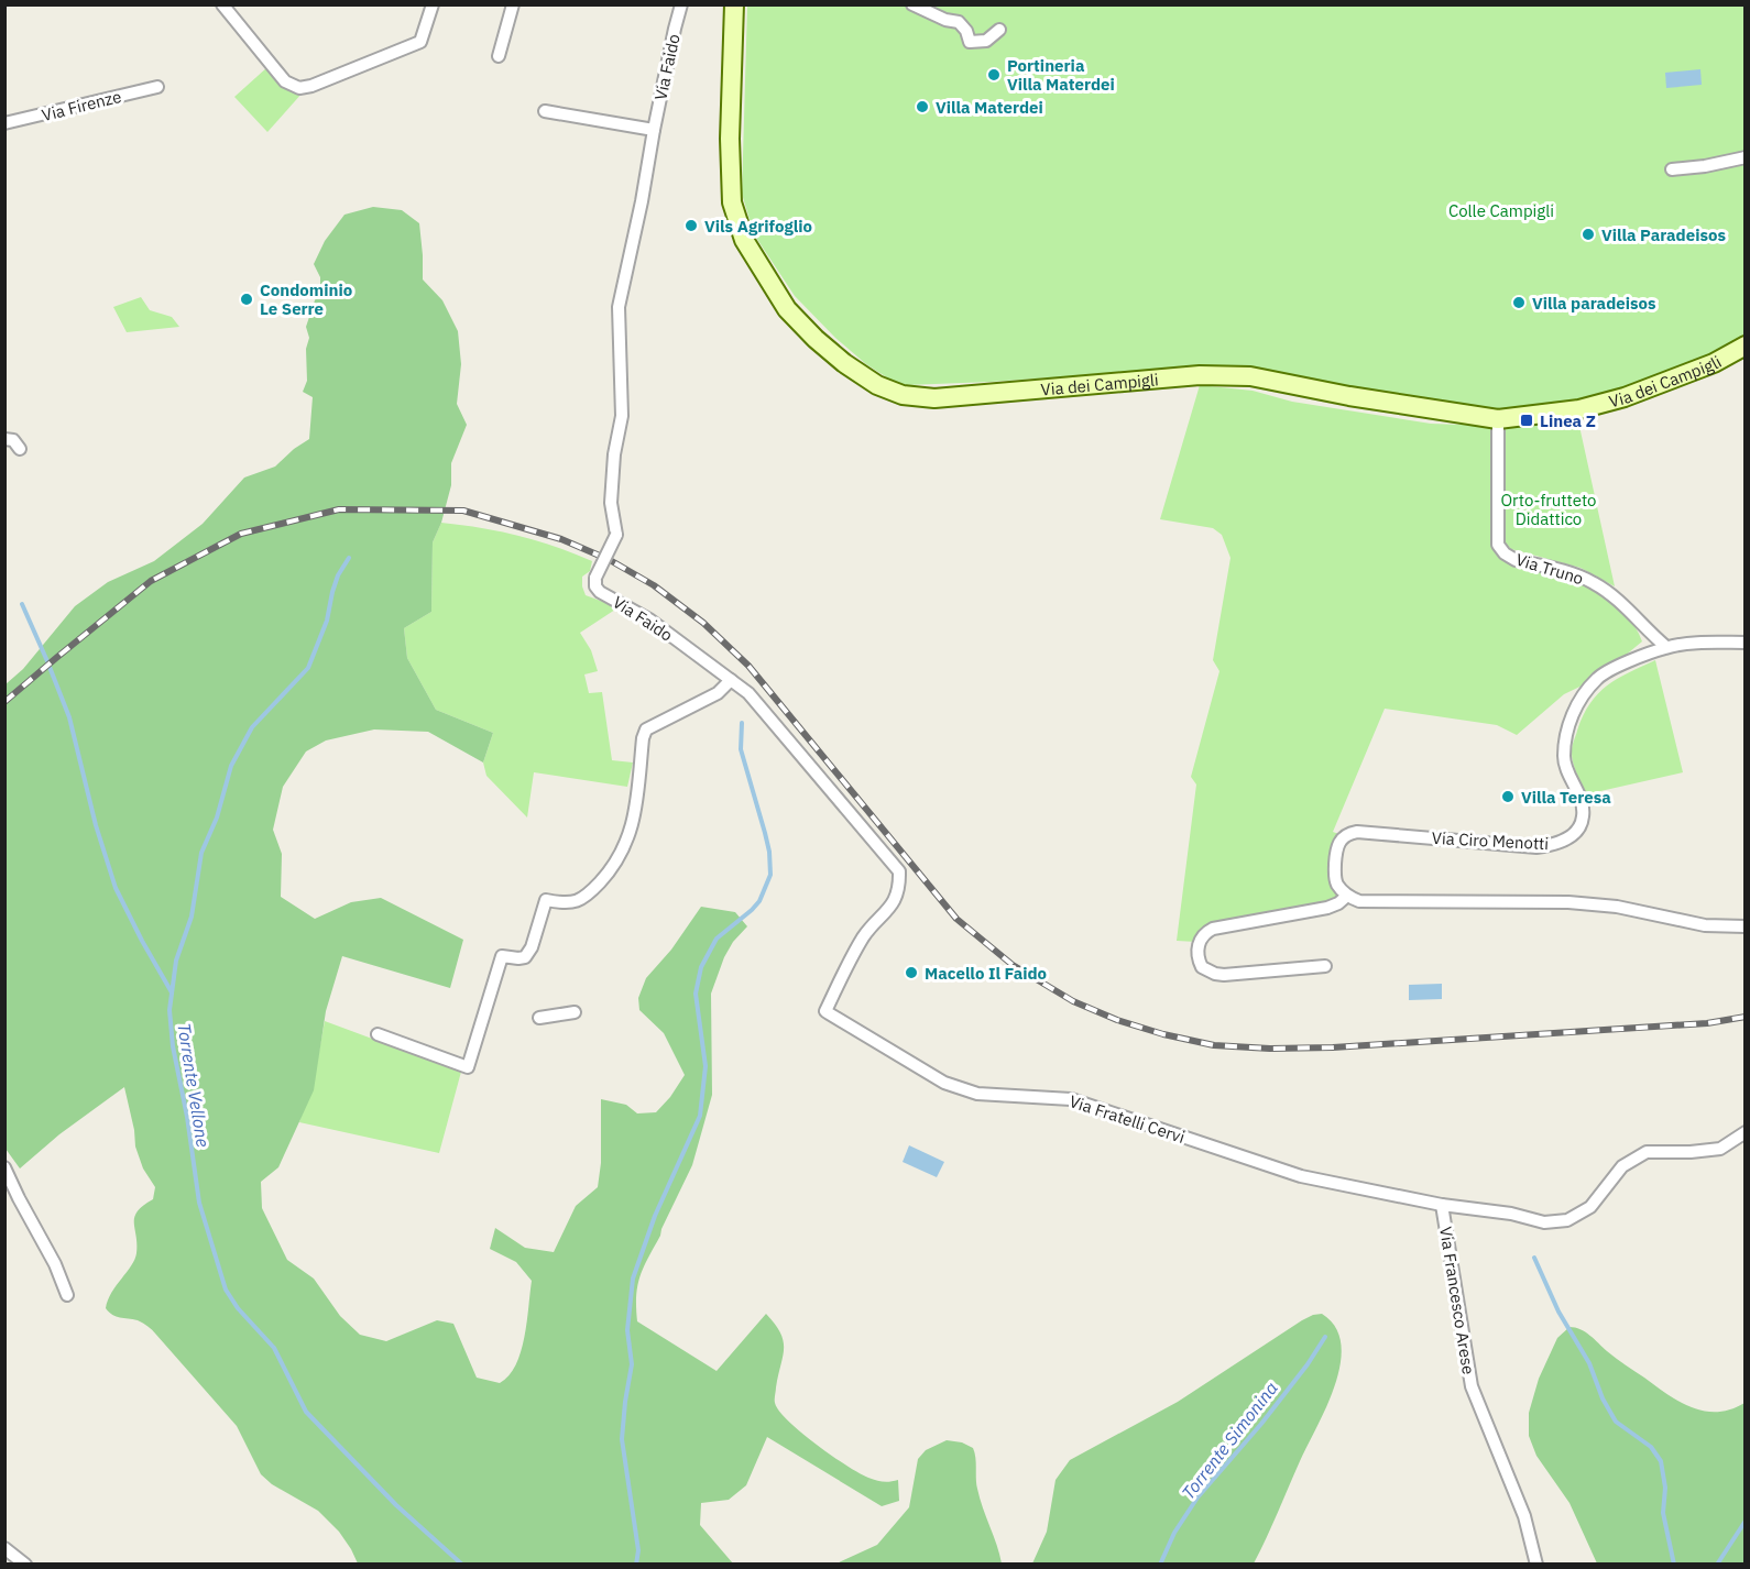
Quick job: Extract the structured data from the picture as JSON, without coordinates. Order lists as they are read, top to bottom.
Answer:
{
  "streets": {
    "street": [
      "Via Faido",
      "Via Firenze",
      "Via dei Campigli",
      "Via Truno",
      "Via Ciro Menotti",
      "Via Fratelli Cervi",
      "Via Francesco Arese"
    ]
  },
  "crossings": [
    ["Via Faido", "Via Fratelli Cervi"],
    ["Via dei Campigli", "Via Truno"],
    ["Via Truno", "Via Ciro Menotti"],
    ["Via Fratelli Cervi", "Via Francesco Arese"]
  ],
  "water": ["Torrente Vellone", "Torrente Simonina"],
  "parks": ["Colle Campigli", "Orto-frutteto Didattico"],
  "places": {
    "other": [
      "Portineria Villa Materdei",
      "Villa Materdei",
      "Vils Agrifoglio",
      "Villa Paradeisos",
      "Condominio Le Serre",
      "Villa paradeisos",
      "Villa Teresa",
      "Macello Il Faido"
    ],
    "transit": ["Linea Z"]
  }
}
